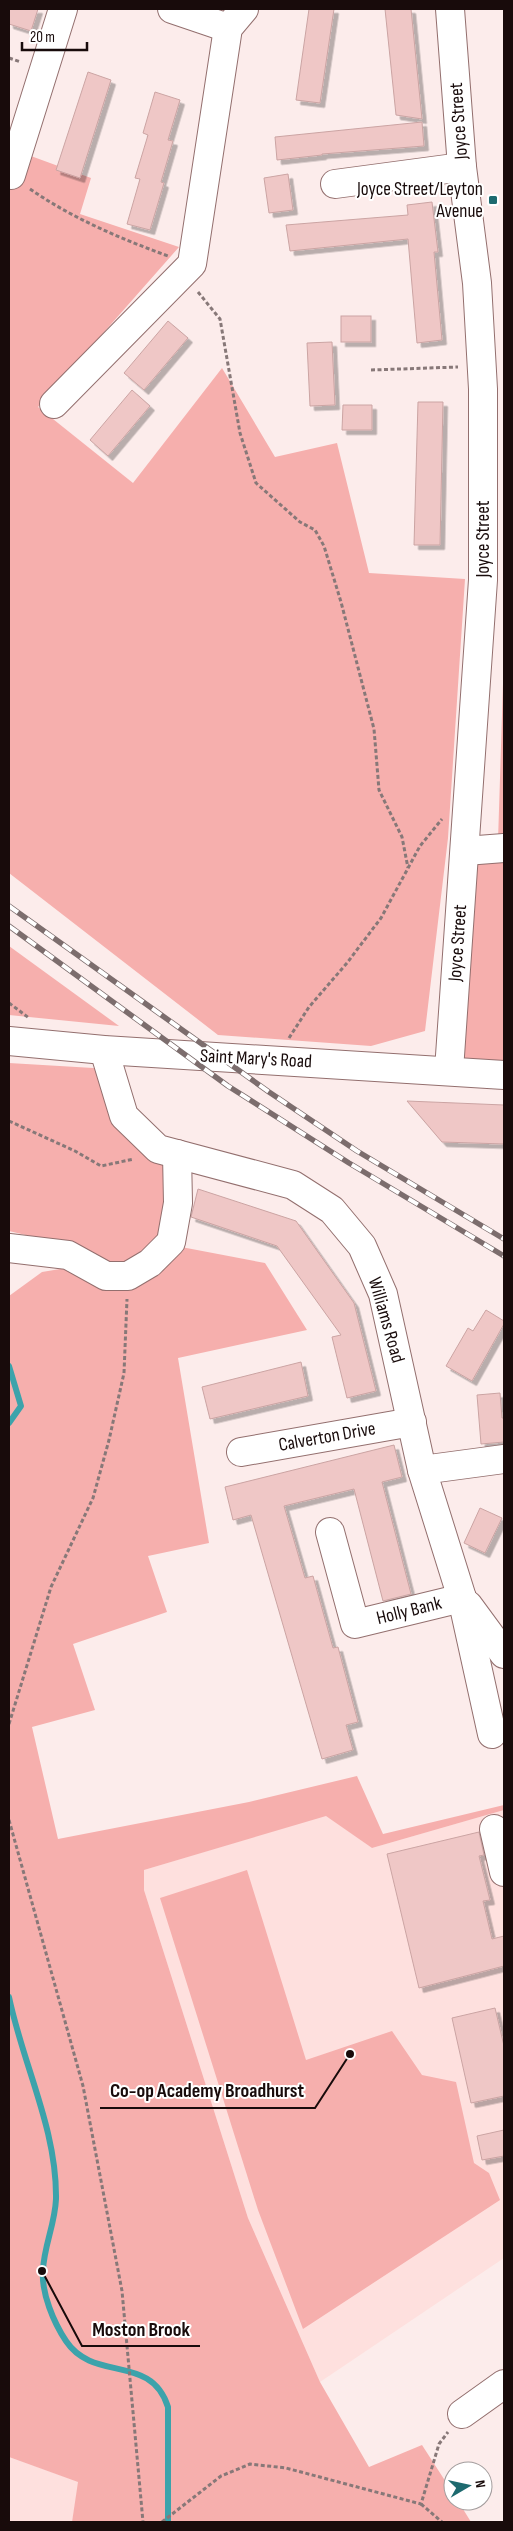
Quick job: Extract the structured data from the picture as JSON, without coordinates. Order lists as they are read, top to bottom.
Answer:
{
  "streets": {
    "street": [
      "Joyce Street",
      "Saint Mary's Road",
      "Williams Road",
      "Calverton Drive",
      "Holly Bank"
    ]
  },
  "crossings": [
    ["Joyce Street", "Saint Mary's Road"],
    ["Saint Mary's Road", "Williams Road"],
    ["Williams Road", "Calverton Drive"],
    ["Williams Road", "Holly Bank"]
  ],
  "places": {
    "transit": ["Joyce Street/Leyton Avenue"],
    "other": ["Co-op Academy Broadhurst", "Moston Brook"]
  },
  "scale_bar": "20 m",
  "north": "right"
}
